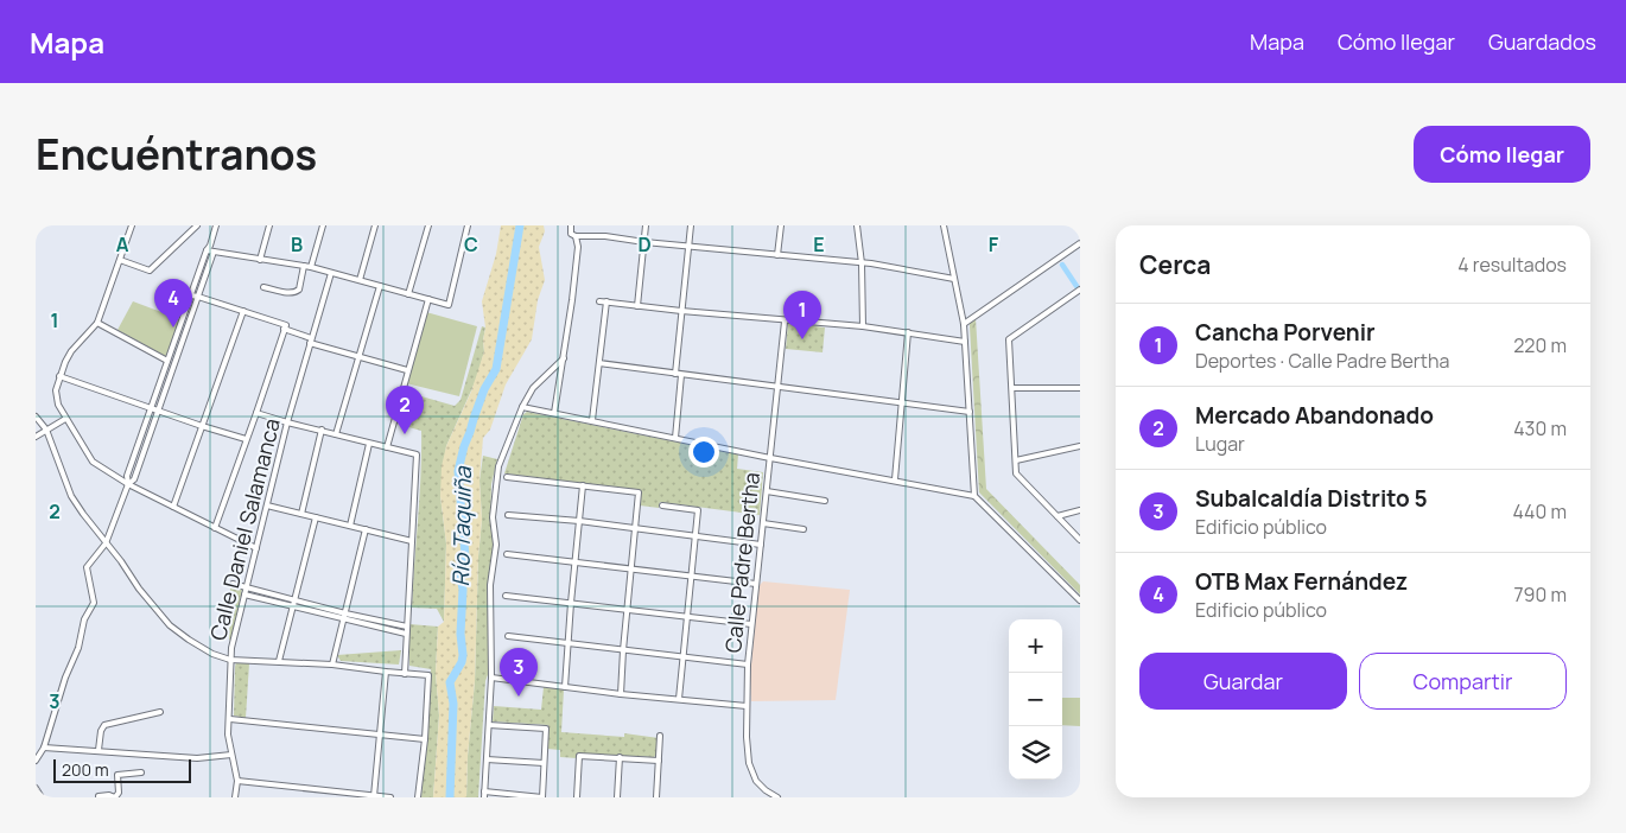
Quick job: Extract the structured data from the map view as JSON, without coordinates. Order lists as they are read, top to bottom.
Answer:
{
  "streets": {
    "street": ["Calle Daniel Salamanca", "Calle Padre Bertha"]
  },
  "water": ["Río Taquiña"],
  "scale_bar": "200 m",
  "page": {
    "header": "Mapa",
    "nav": ["Mapa", "Cómo llegar", "Guardados"],
    "title": "Encuéntranos",
    "buttons": [
      "Cómo llegar",
      ["Guardar", "Compartir"]
    ],
    "heading": ["Cerca", "4 resultados"],
    "pins": [
      "4",
      "1",
      "2",
      "3"
    ],
    "list": [
      {
        "mark": "1",
        "name": "Cancha Porvenir",
        "note": "Deportes · Calle Padre Bertha",
        "value": "220 m"
      },
      {
        "mark": "2",
        "name": "Mercado Abandonado",
        "note": "Lugar",
        "value": "430 m"
      },
      {
        "mark": "3",
        "name": "Subalcaldía Distrito 5",
        "note": "Edificio público",
        "value": "440 m"
      },
      {
        "mark": "4",
        "name": "OTB Max Fernández",
        "note": "Edificio público",
        "value": "790 m"
      }
    ],
    "map_buttons": ["+", "−"],
    "scale": "200 m"
  },
  "grid": {
    "columns": [
      "A",
      "B",
      "C",
      "D",
      "E",
      "F"
    ],
    "rows": ["1", "2", "3"]
  }
}
